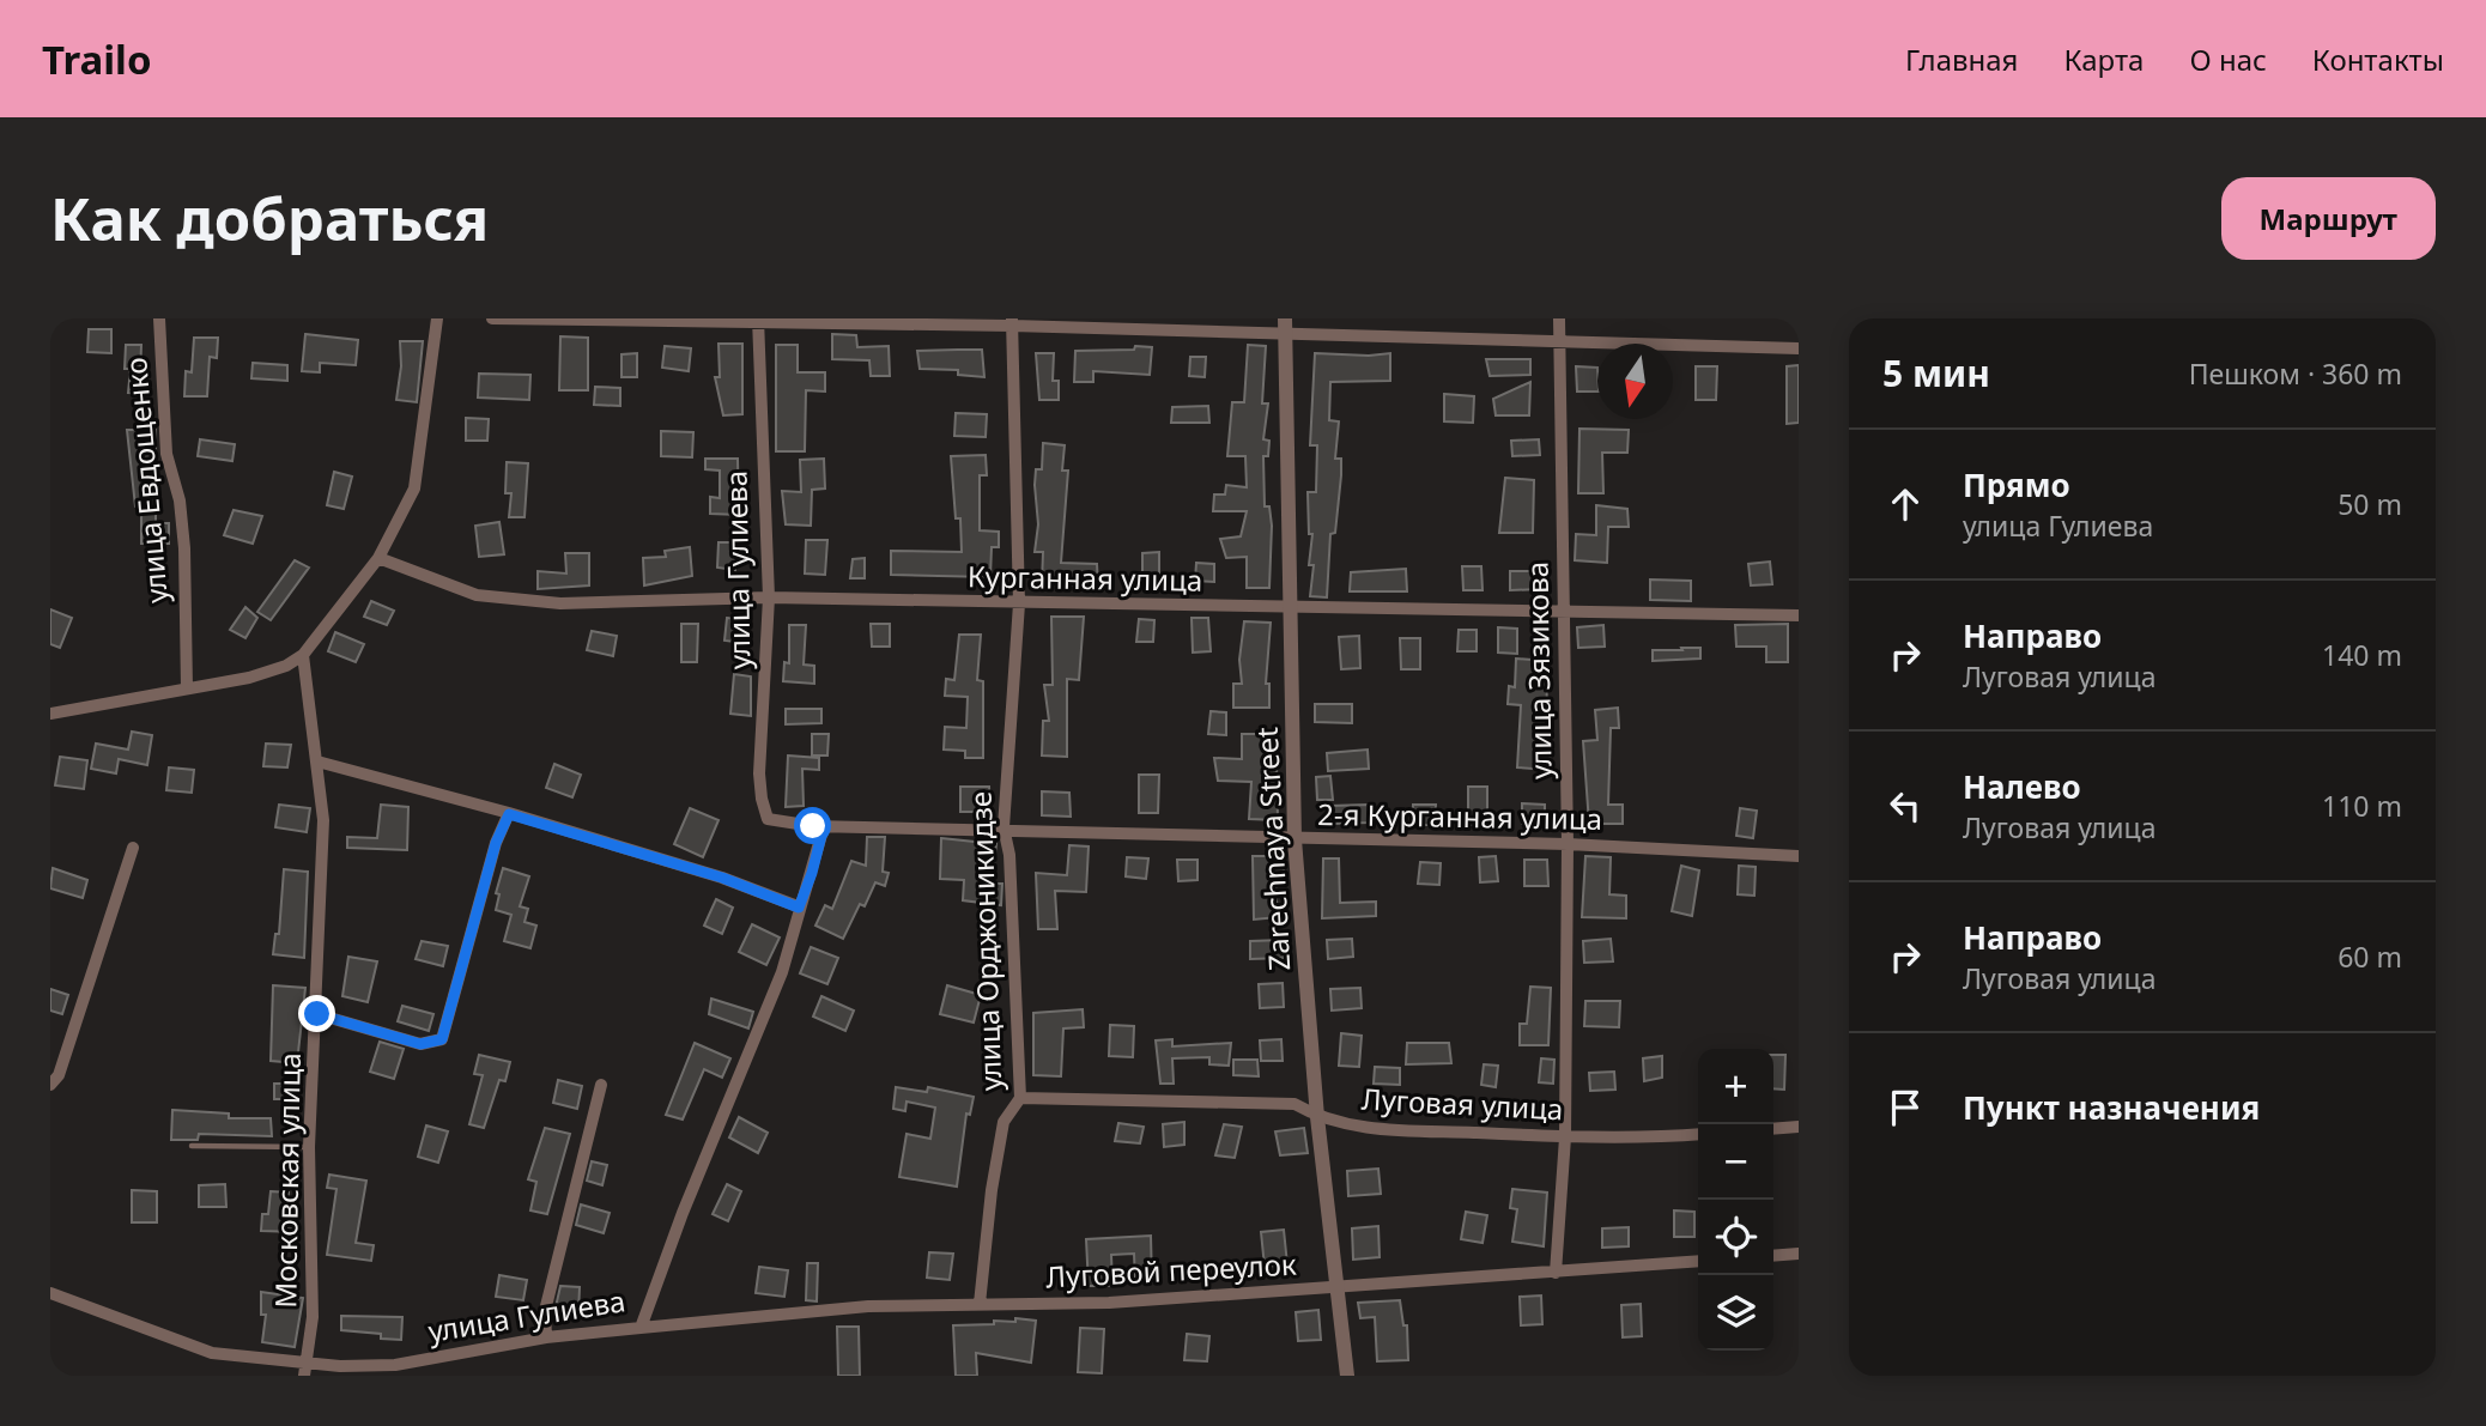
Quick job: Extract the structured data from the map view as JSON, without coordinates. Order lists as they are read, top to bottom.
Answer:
{
  "streets": {
    "street": [
      "улица Евдощенко",
      "улица Гулиева",
      "Курганная улица",
      "улица Зязикова",
      "2-я Курганная улица",
      "Zarechnaya Street",
      "улица Орджоникидзе",
      "Луговая улица",
      "Московская улица",
      "Луговой переулок"
    ]
  },
  "crossings": [
    ["улица Гулиева", "Курганная улица"],
    ["улица Гулиева", "2-я Курганная улица"],
    ["улица Гулиева", "Московская улица"],
    ["улица Гулиева", "Луговой переулок"],
    ["Курганная улица", "улица Зязикова"],
    ["Курганная улица", "Zarechnaya Street"],
    ["Курганная улица", "улица Орджоникидзе"],
    ["улица Зязикова", "2-я Курганная улица"],
    ["улица Зязикова", "Луговая улица"],
    ["улица Зязикова", "Луговой переулок"],
    ["2-я Курганная улица", "Zarechnaya Street"],
    ["2-я Курганная улица", "улица Орджоникидзе"],
    ["Zarechnaya Street", "Луговая улица"],
    ["Zarechnaya Street", "Луговой переулок"],
    ["улица Орджоникидзе", "Луговая улица"],
    ["улица Орджоникидзе", "Луговой переулок"]
  ],
  "north": "bottom",
  "page": {
    "header": "Trailo",
    "nav": [
      "Главная",
      "Карта",
      "О нас",
      "Контакты"
    ],
    "buttons": "Маршрут",
    "title": "Как добраться",
    "heading": ["5 мин", "Пешком · 360 m"],
    "list": [
      ["Прямо", "улица Гулиева", "50 m"],
      ["Направо", "Луговая улица", "140 m"],
      ["Налево", "Луговая улица", "110 m"],
      ["Направо", "Луговая улица", "60 m"],
      "Пункт назначения"
    ],
    "map_buttons": ["+", "−"]
  }
}
